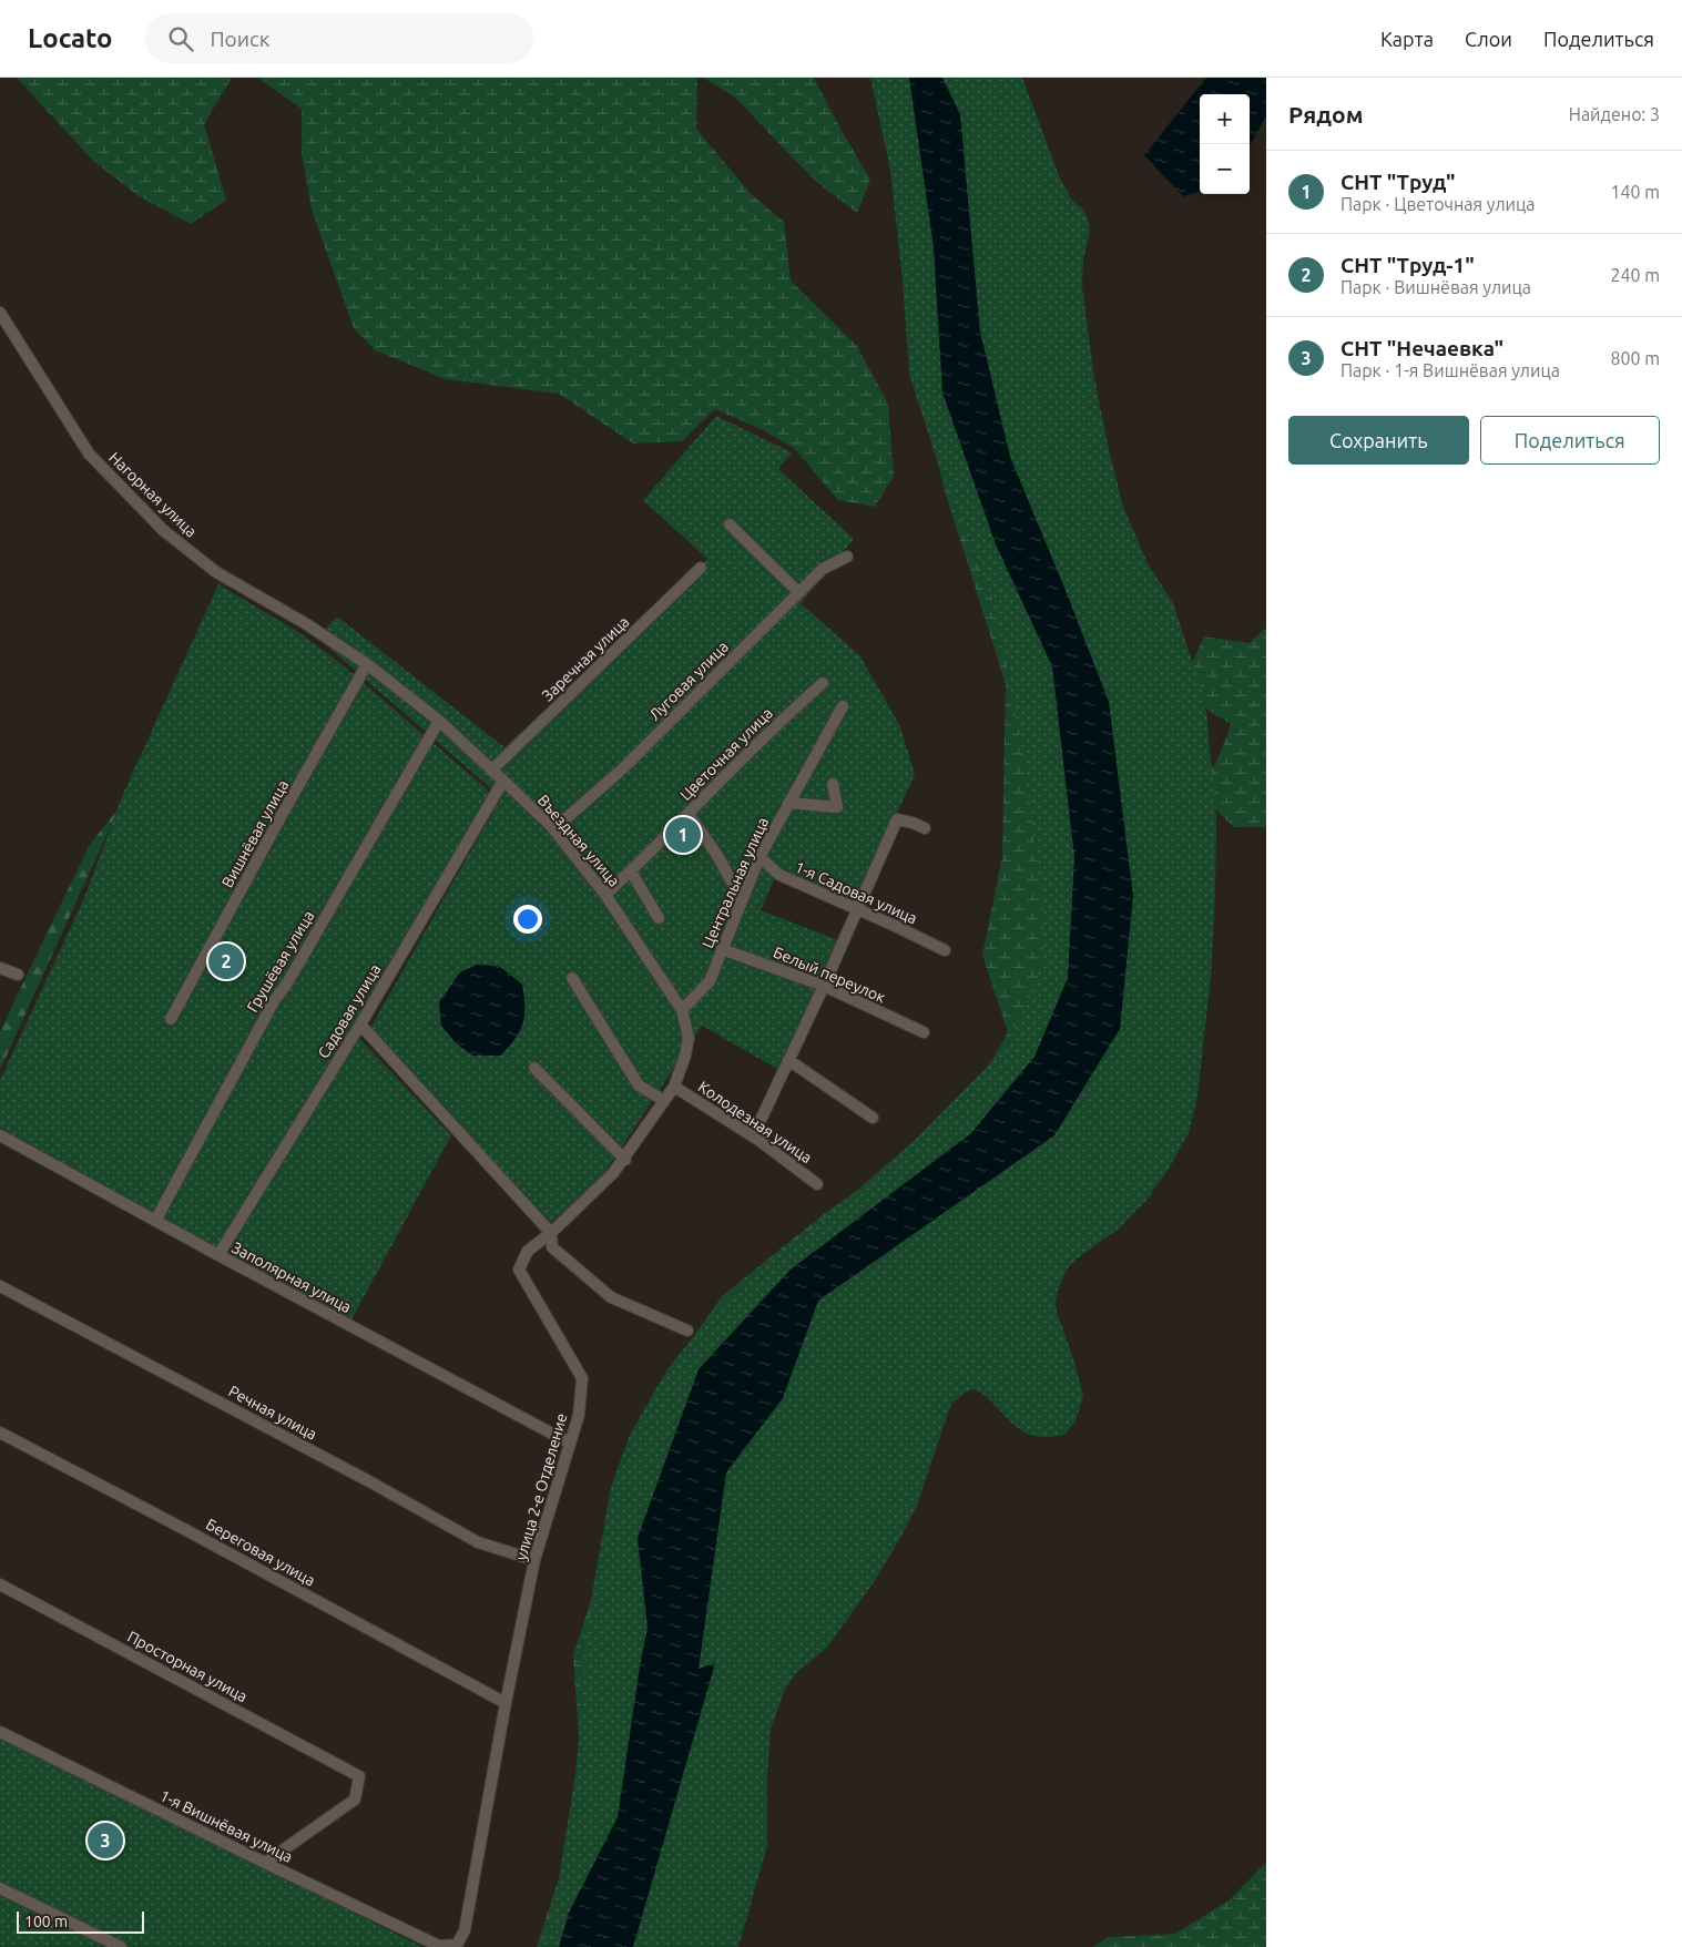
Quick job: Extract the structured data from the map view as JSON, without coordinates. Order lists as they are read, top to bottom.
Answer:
{
  "streets": {
    "street": [
      "Нагорная улица",
      "Заречная улица",
      "Луговая улица",
      "Цветочная улица",
      "Вишнёвая улица",
      "Въездная улица",
      "Центральная улица",
      "1-я Садовая улица",
      "Грушёвая улица",
      "Белый переулок",
      "Садовая улица",
      "Колодезная улица",
      "Заполярная улица",
      "Речная улица",
      "улица 2-е Отделение",
      "Береговая улица",
      "Просторная улица",
      "1-я Вишнёвая улица"
    ]
  },
  "crossings": [
    ["Нагорная улица", "Въездная улица"],
    ["Заречная улица", "Въездная улица"],
    ["Луговая улица", "Въездная улица"],
    ["Цветочная улица", "Въездная улица"],
    ["Вишнёвая улица", "Въездная улица"],
    ["Въездная улица", "Центральная улица"],
    ["Въездная улица", "Грушёвая улица"],
    ["Въездная улица", "Садовая улица"],
    ["Въездная улица", "Колодезная улица"],
    ["Въездная улица", "улица 2-е Отделение"],
    ["Центральная улица", "1-я Садовая улица"],
    ["Центральная улица", "Белый переулок"],
    ["Грушёвая улица", "Заполярная улица"],
    ["Садовая улица", "Заполярная улица"],
    ["Колодезная улица", "улица 2-е Отделение"],
    ["Заполярная улица", "улица 2-е Отделение"],
    ["Речная улица", "улица 2-е Отделение"],
    ["улица 2-е Отделение", "Береговая улица"],
    ["улица 2-е Отделение", "1-я Вишнёвая улица"],
    ["Просторная улица", "1-я Вишнёвая улица"]
  ],
  "scale_bar": "100 m",
  "page": {
    "header": "Locato",
    "search": "Поиск",
    "nav": ["Карта", "Слои", "Поделиться"],
    "heading": ["Рядом", "Найдено: 3"],
    "map_buttons": ["+", "−"],
    "list": [
      {
        "mark": "1",
        "name": "СНТ \"Труд\"",
        "note": "Парк · Цветочная улица",
        "value": "140 m"
      },
      {
        "mark": "2",
        "name": "СНТ \"Труд-1\"",
        "note": "Парк · Вишнёвая улица",
        "value": "240 m"
      },
      {
        "mark": "3",
        "name": "СНТ \"Нечаевка\"",
        "note": "Парк · 1-я Вишнёвая улица",
        "value": "800 m"
      }
    ],
    "buttons": ["Сохранить", "Поделиться"],
    "pins": ["1", "2", "3"],
    "scale": "100 m"
  }
}
